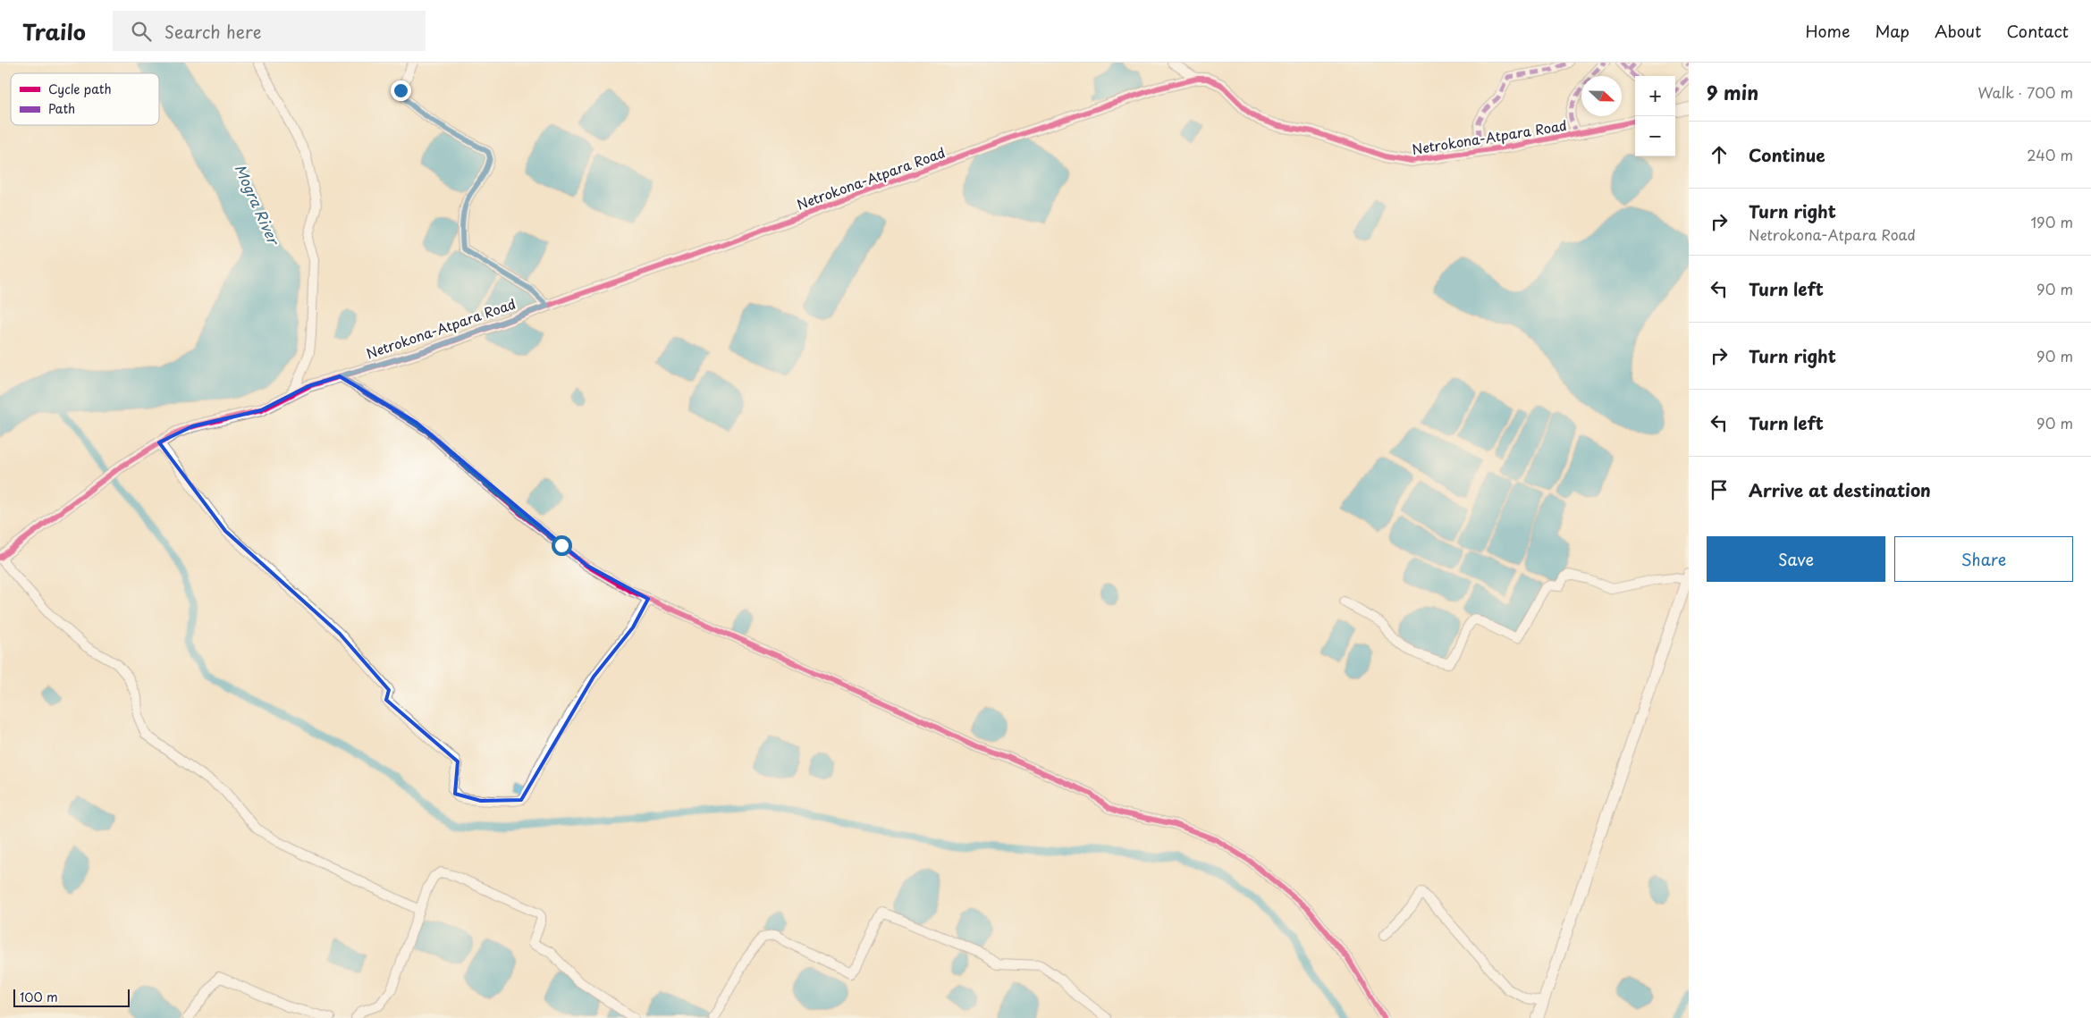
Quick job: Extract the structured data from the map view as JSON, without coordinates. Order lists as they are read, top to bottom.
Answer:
{
  "streets": {
    "street": ["Netrokona-Atpara Road"]
  },
  "water": ["Mogra River"],
  "legend": ["Cycle path", "Path"],
  "scale_bar": "100 m",
  "north": "right",
  "page": {
    "header": "Trailo",
    "search": "Search here",
    "nav": [
      "Home",
      "Map",
      "About",
      "Contact"
    ],
    "heading": ["9 min", "Walk · 700 m"],
    "map_buttons": ["+", "−"],
    "list": [
      ["Continue", "240 m"],
      ["Turn right", "Netrokona-Atpara Road", "190 m"],
      ["Turn left", "90 m"],
      ["Turn right", "90 m"],
      ["Turn left", "90 m"],
      "Arrive at destination"
    ],
    "buttons": ["Save", "Share"],
    "scale": "100 m"
  }
}
